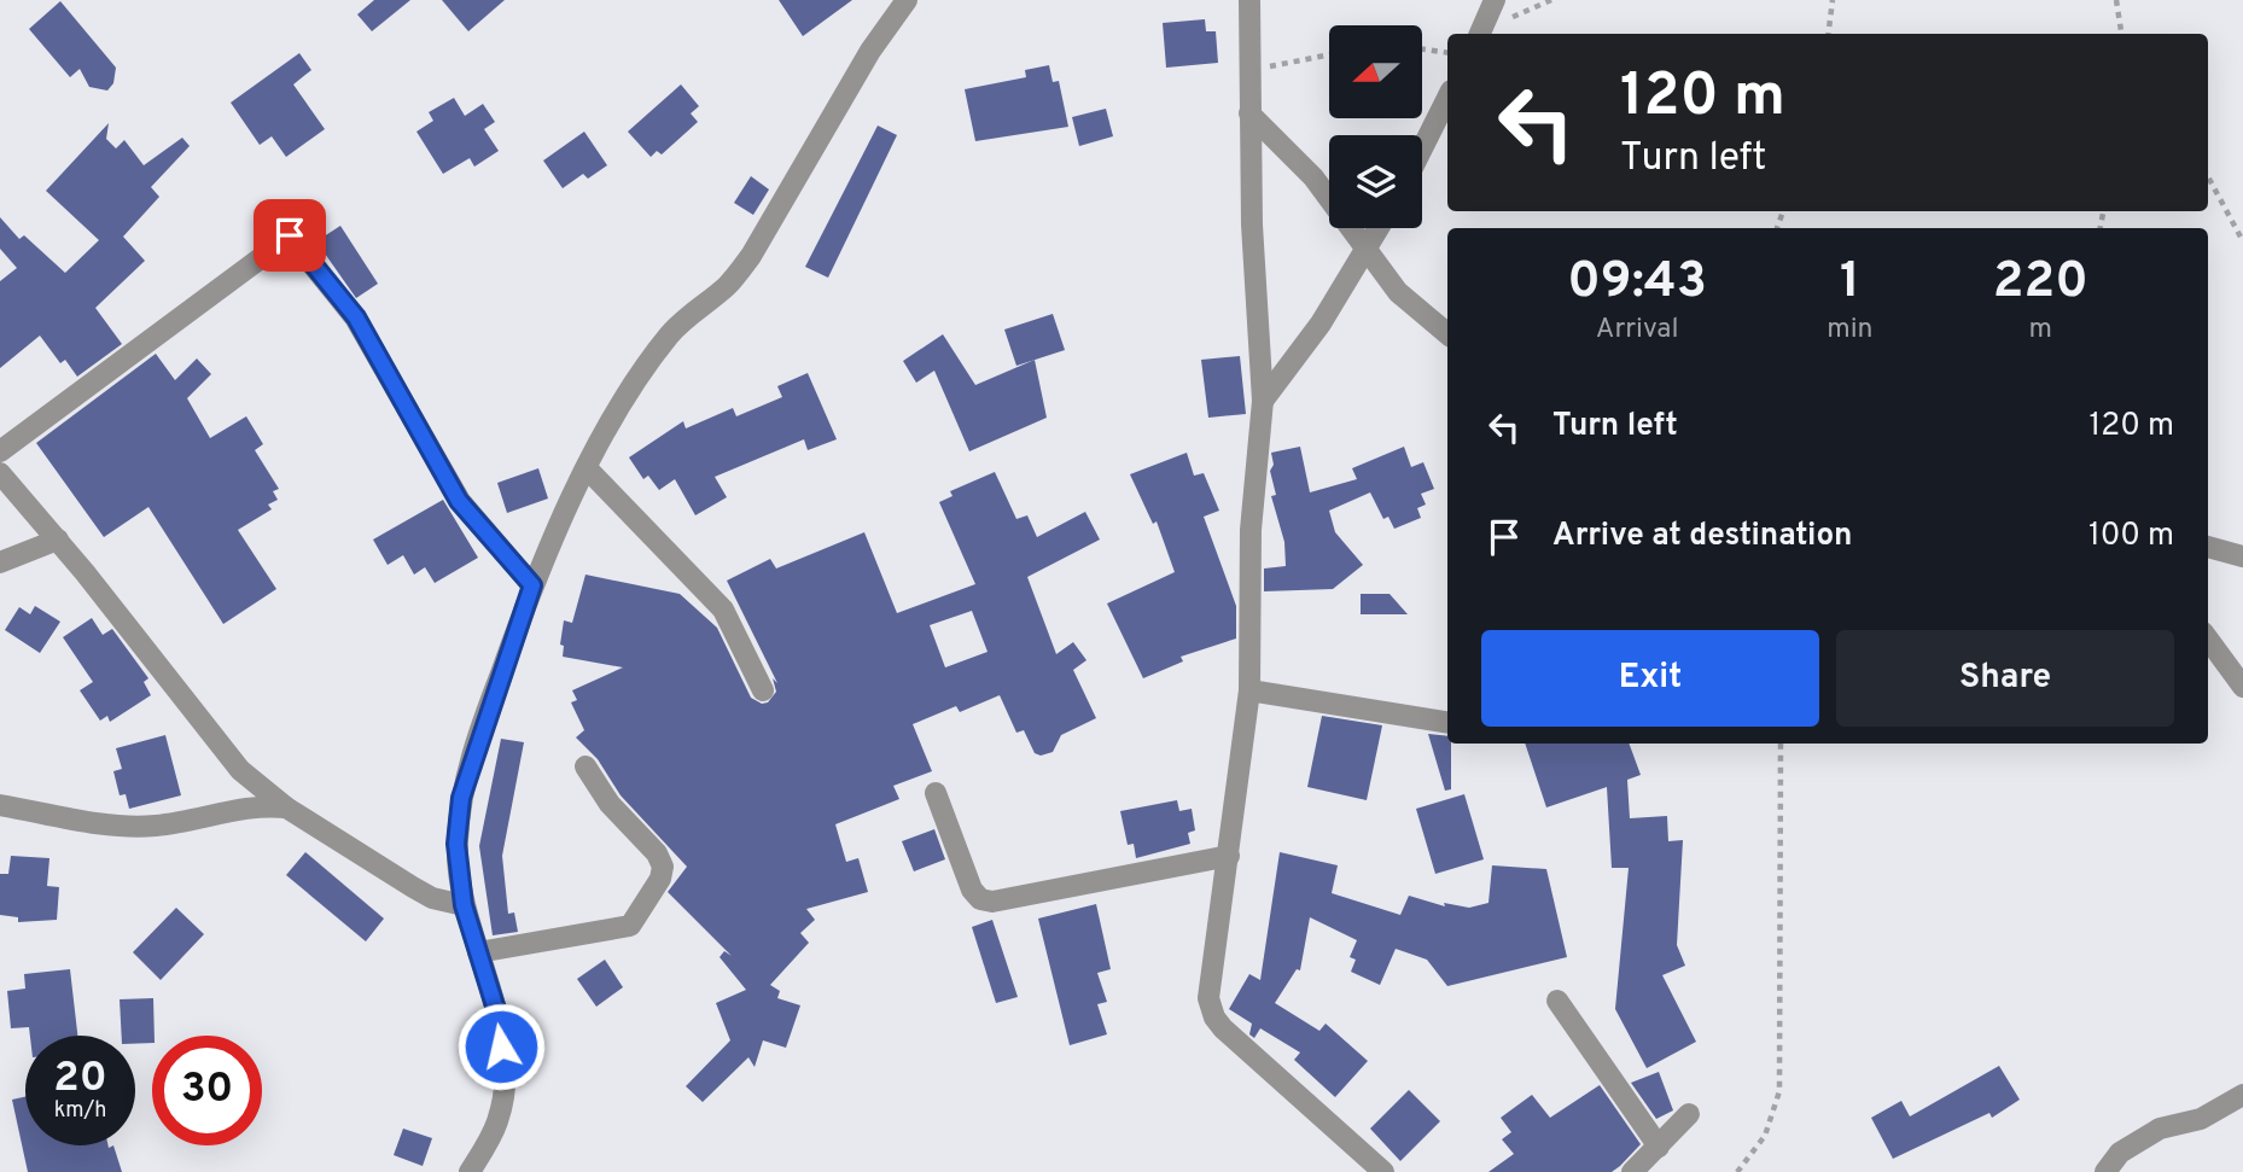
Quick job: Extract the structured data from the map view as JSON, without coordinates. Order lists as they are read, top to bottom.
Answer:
{
  "north": "left",
  "page": {
    "turn": ["120 m", "Turn left"],
    "eta": [
      "09:43",
      "Arrival",
      "1",
      "min",
      "220",
      "m"
    ],
    "list": [
      {
        "name": "Turn left",
        "value": "120 m"
      },
      {
        "name": "Arrive at destination",
        "value": "100 m"
      }
    ],
    "buttons": ["Exit", "Share"],
    "speed": "20 km/h",
    "limit": "30"
  }
}
